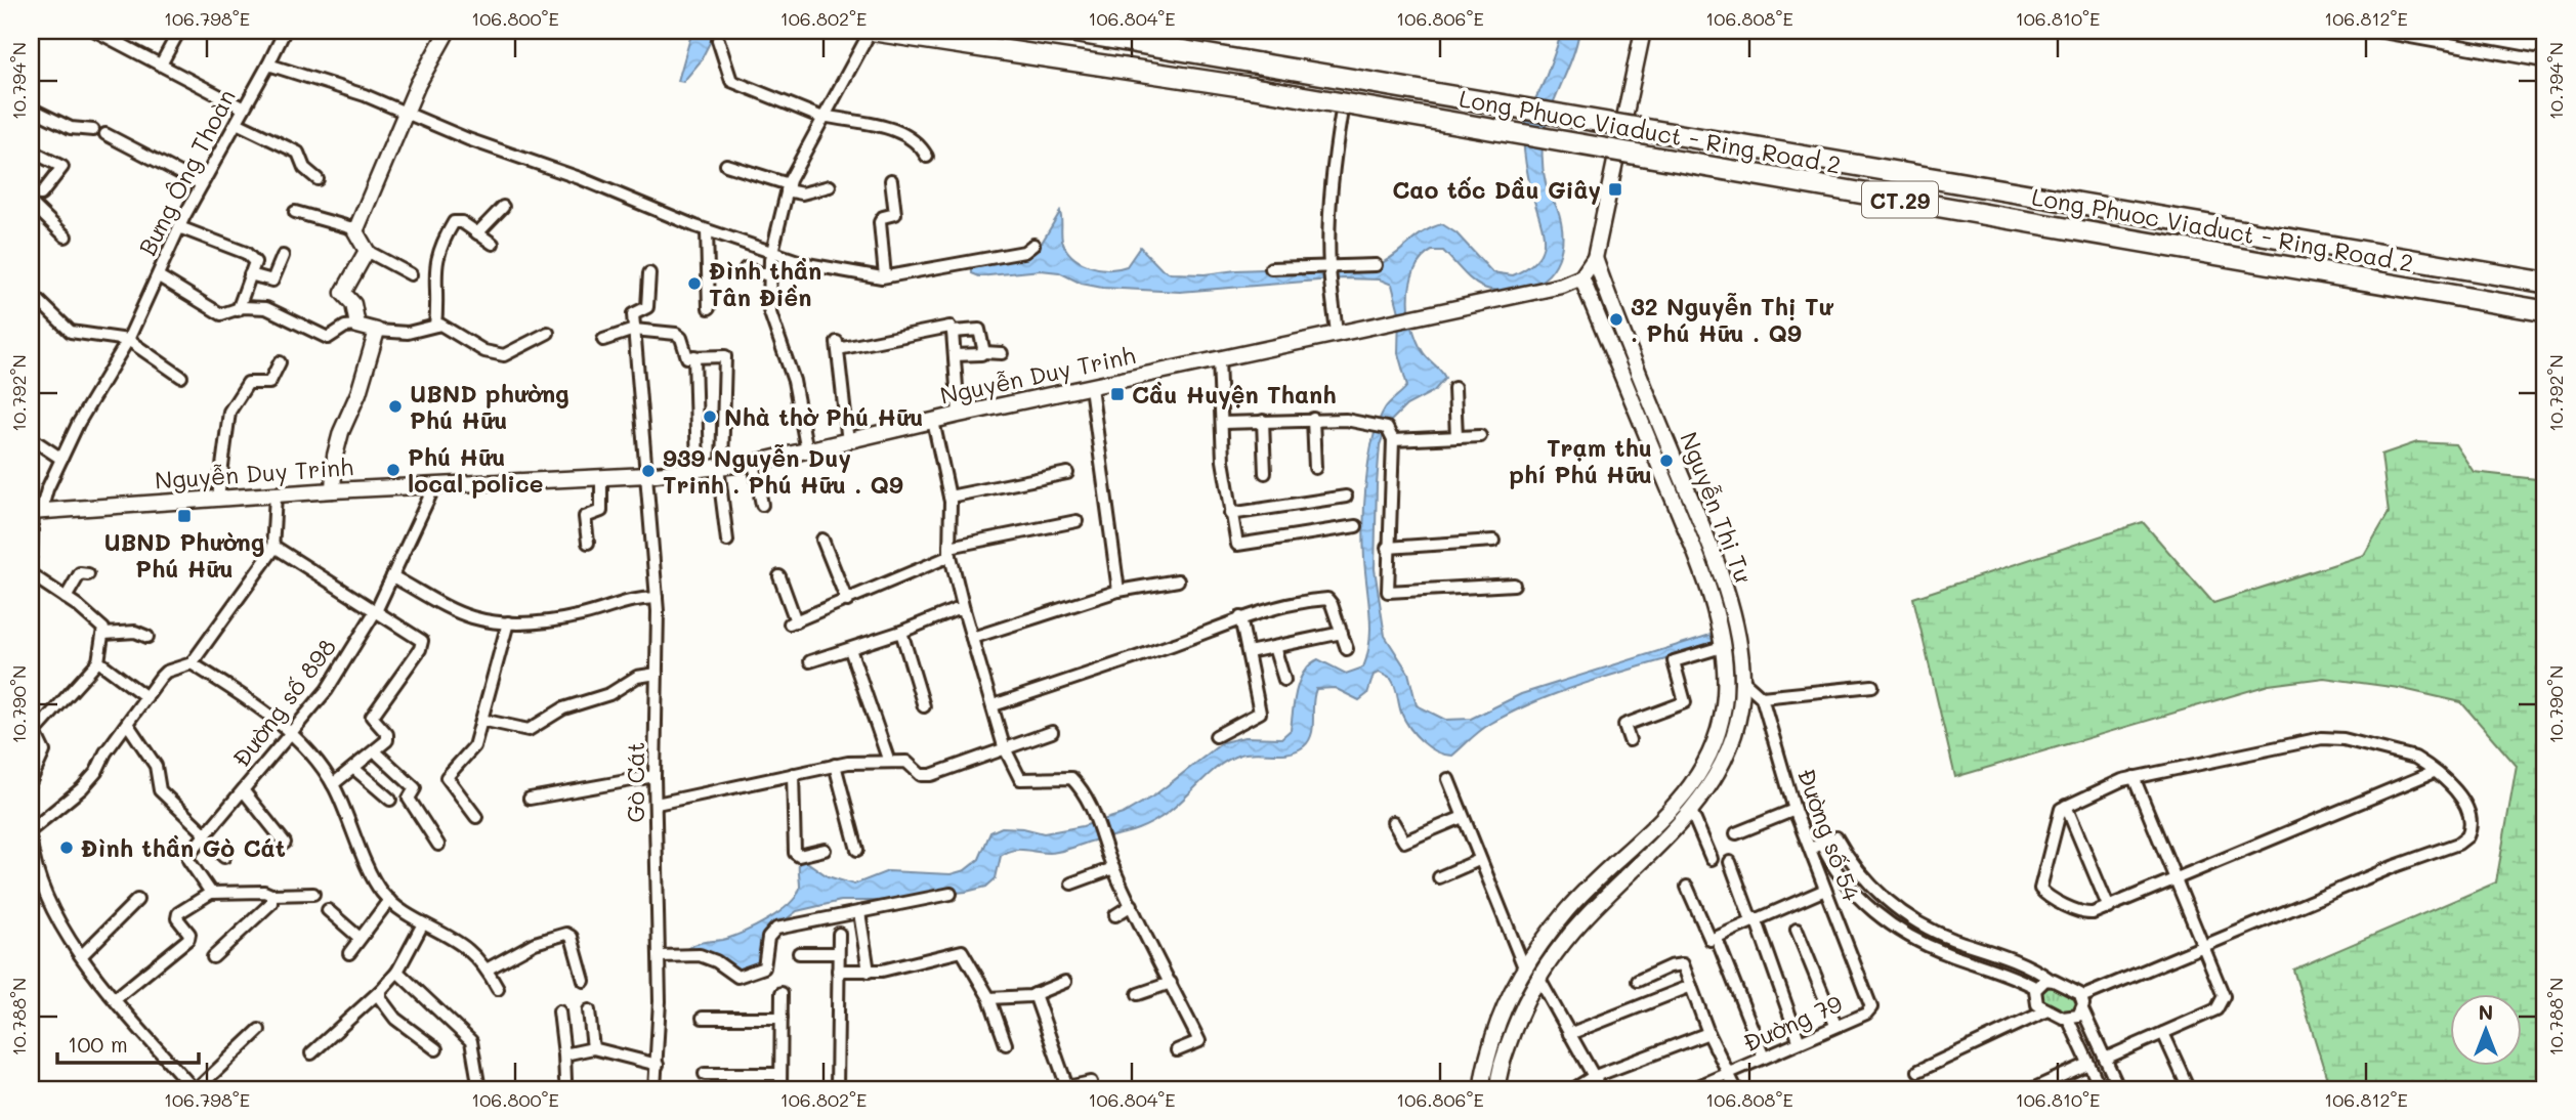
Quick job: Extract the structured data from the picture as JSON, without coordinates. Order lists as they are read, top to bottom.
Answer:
{
  "streets": {
    "highway": ["Long Phuoc Viaduct - Ring Road 2", "CT.29"],
    "street": [
      "Bưng Ông Thoàn",
      "Nguyễn Duy Trinh",
      "Nguyễn Thị Tư",
      "Đường số 898",
      "Gò Cát",
      "Đường số 54",
      "Đường 79"
    ]
  },
  "crossings": [
    ["Bưng Ông Thoàn", "Nguyễn Duy Trinh"],
    ["Nguyễn Duy Trinh", "Nguyễn Thị Tư"],
    ["Nguyễn Duy Trinh", "Đường số 898"],
    ["Nguyễn Duy Trinh", "Gò Cát"],
    ["Đường số 54", "Đường 79"]
  ],
  "places": {
    "transit": ["Cao tốc Dầu Giây", "Cầu Huyện Thanh", "UBND Phường Phú Hữu"],
    "other": [
      "Đình thần Tân Điền",
      "32 Nguyễn Thị Tư . Phú Hữu . Q9",
      "UBND phường Phú Hữu",
      "Nhà thờ Phú Hữu",
      "Trạm thu phí Phú Hữu",
      "Phú Hữu local police",
      "939 Nguyễn Duy Trinh . Phú Hữu . Q9",
      "Đình thần Gò Cát"
    ]
  },
  "scale_bar": "100 m",
  "north": "top",
  "coordinates": [
    "106.798°E",
    "106.800°E",
    "106.802°E",
    "106.804°E",
    "106.806°E",
    "106.808°E",
    "106.810°E",
    "106.812°E",
    "10.794°N",
    "10.792°N",
    "10.790°N",
    "10.788°N"
  ]
}
